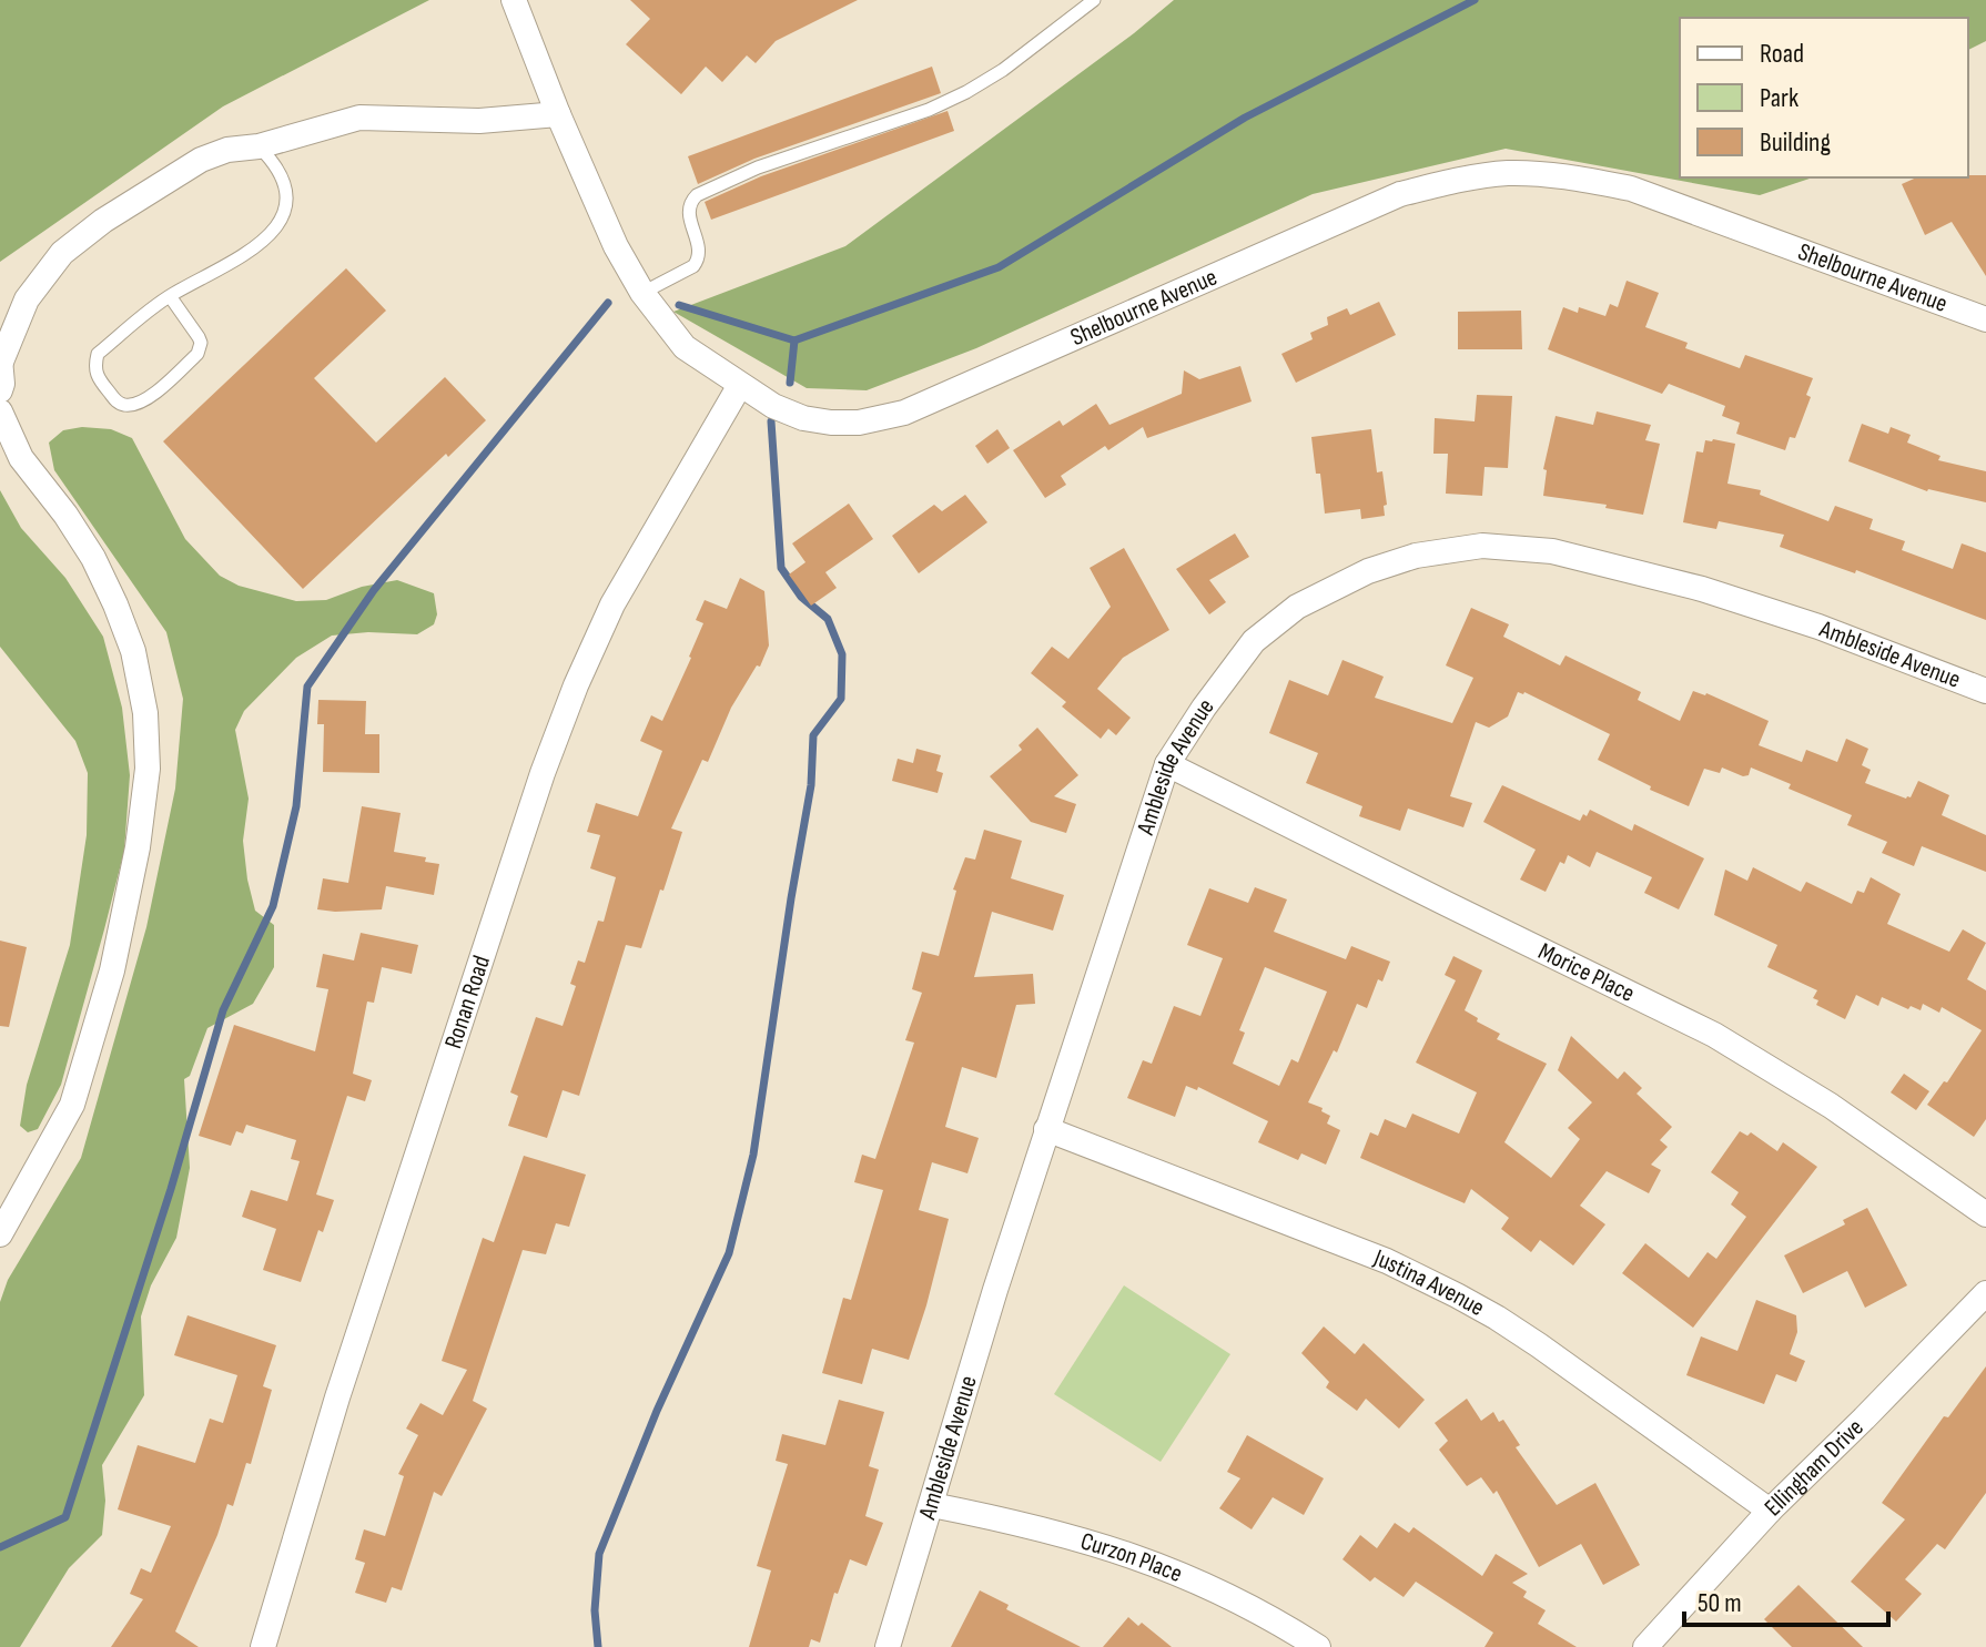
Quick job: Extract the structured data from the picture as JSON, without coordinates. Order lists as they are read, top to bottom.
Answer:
{
  "streets": {
    "street": [
      "Shelbourne Avenue",
      "Ambleside Avenue",
      "Morice Place",
      "Ronan Road",
      "Justina Avenue",
      "Ellingham Drive",
      "Curzon Place"
    ]
  },
  "crossings": [
    ["Shelbourne Avenue", "Ronan Road"],
    ["Ambleside Avenue", "Morice Place"],
    ["Ambleside Avenue", "Justina Avenue"],
    ["Ambleside Avenue", "Curzon Place"],
    ["Justina Avenue", "Ellingham Drive"]
  ],
  "legend": ["Road", "Park", "Building"],
  "scale_bar": "50 m"
}
